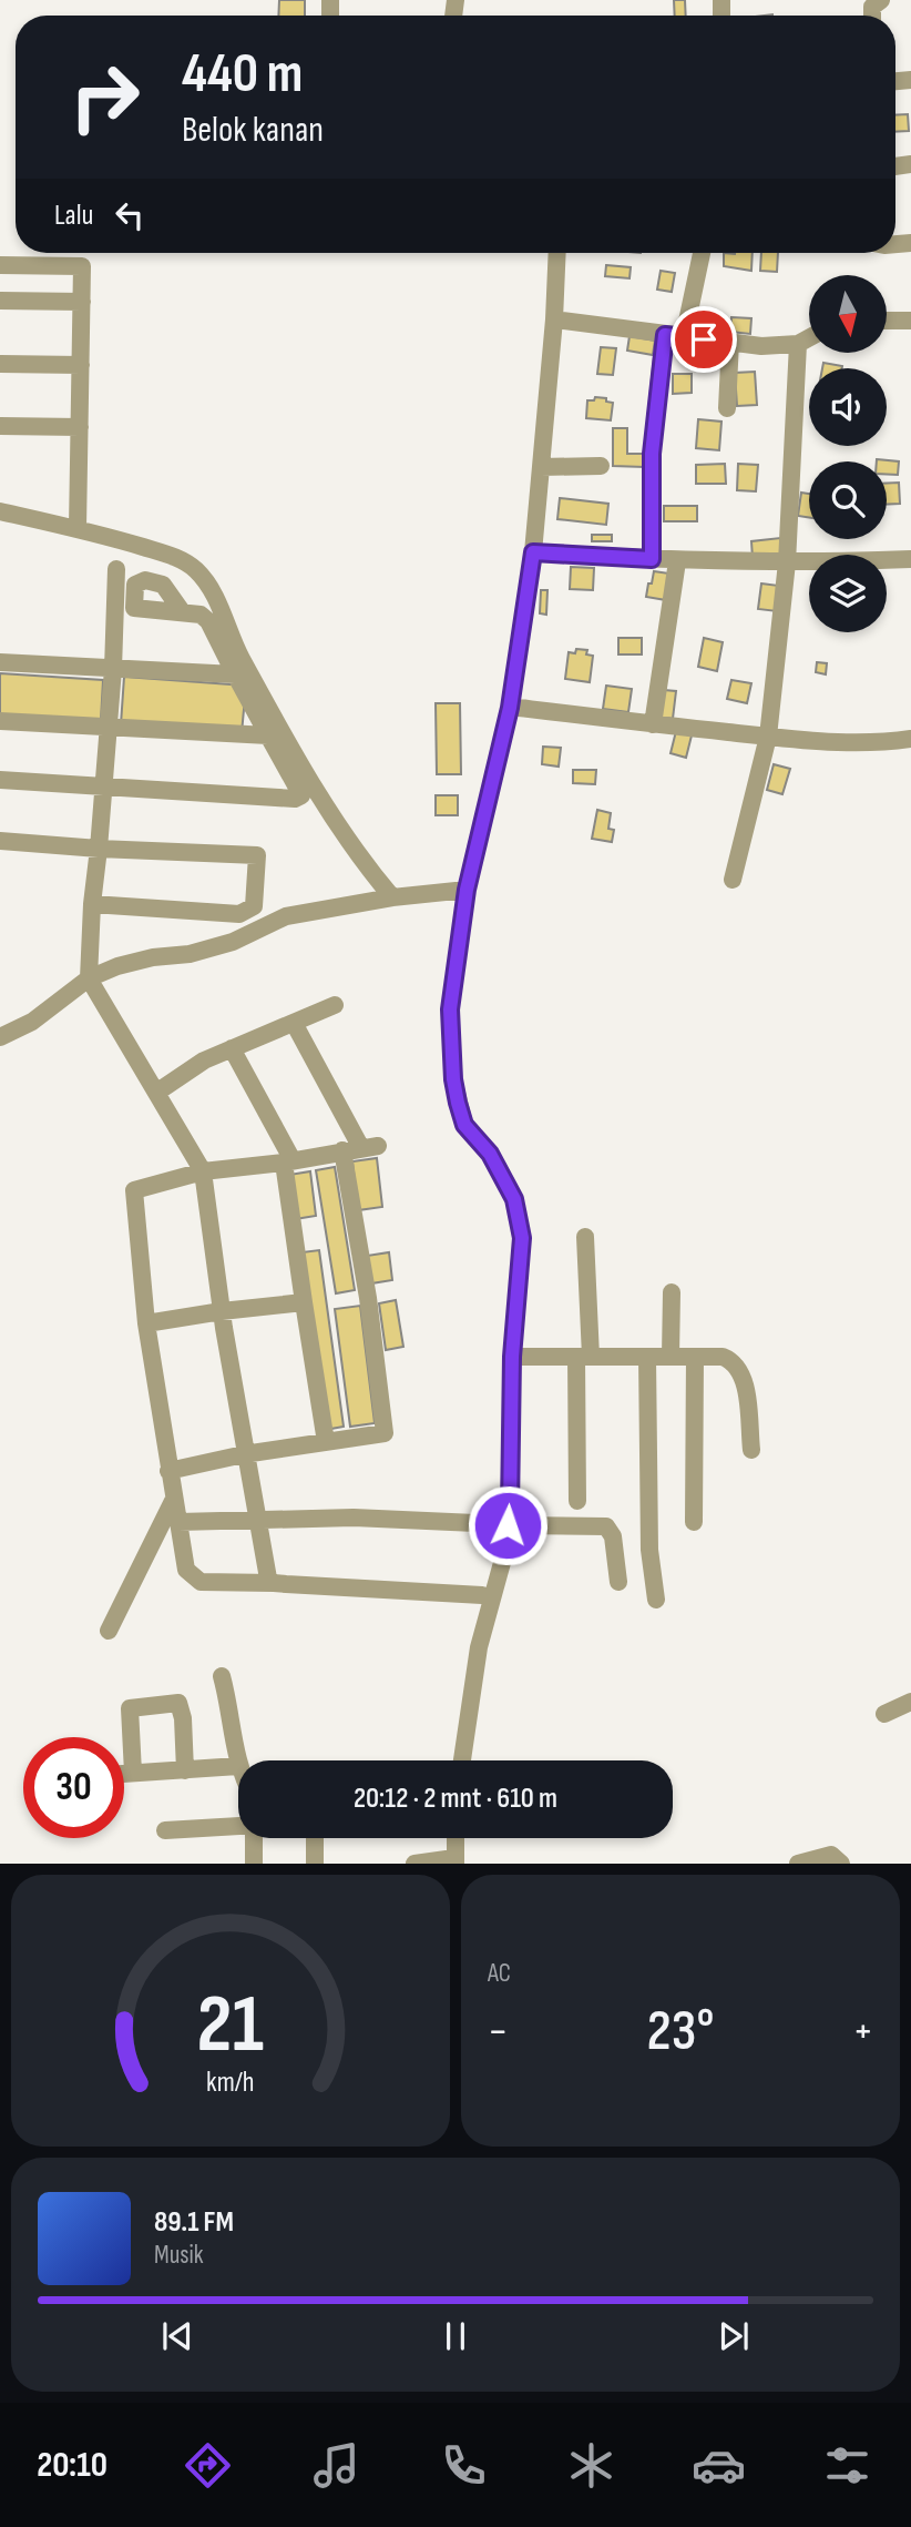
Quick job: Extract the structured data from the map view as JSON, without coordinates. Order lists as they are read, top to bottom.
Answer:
{
  "north": "bottom",
  "page": {
    "turn": ["440 m", "Belok kanan"],
    "then": "Lalu",
    "limit": "30",
    "trip": "20:12 · 2 mnt · 610 m",
    "tile": "AC",
    "heat": ["−", "23°", "+"],
    "song": ["89.1 FM", "Musik"],
    "tabs": "20:10",
    "gauge": ["21", "km/h"]
  }
}
